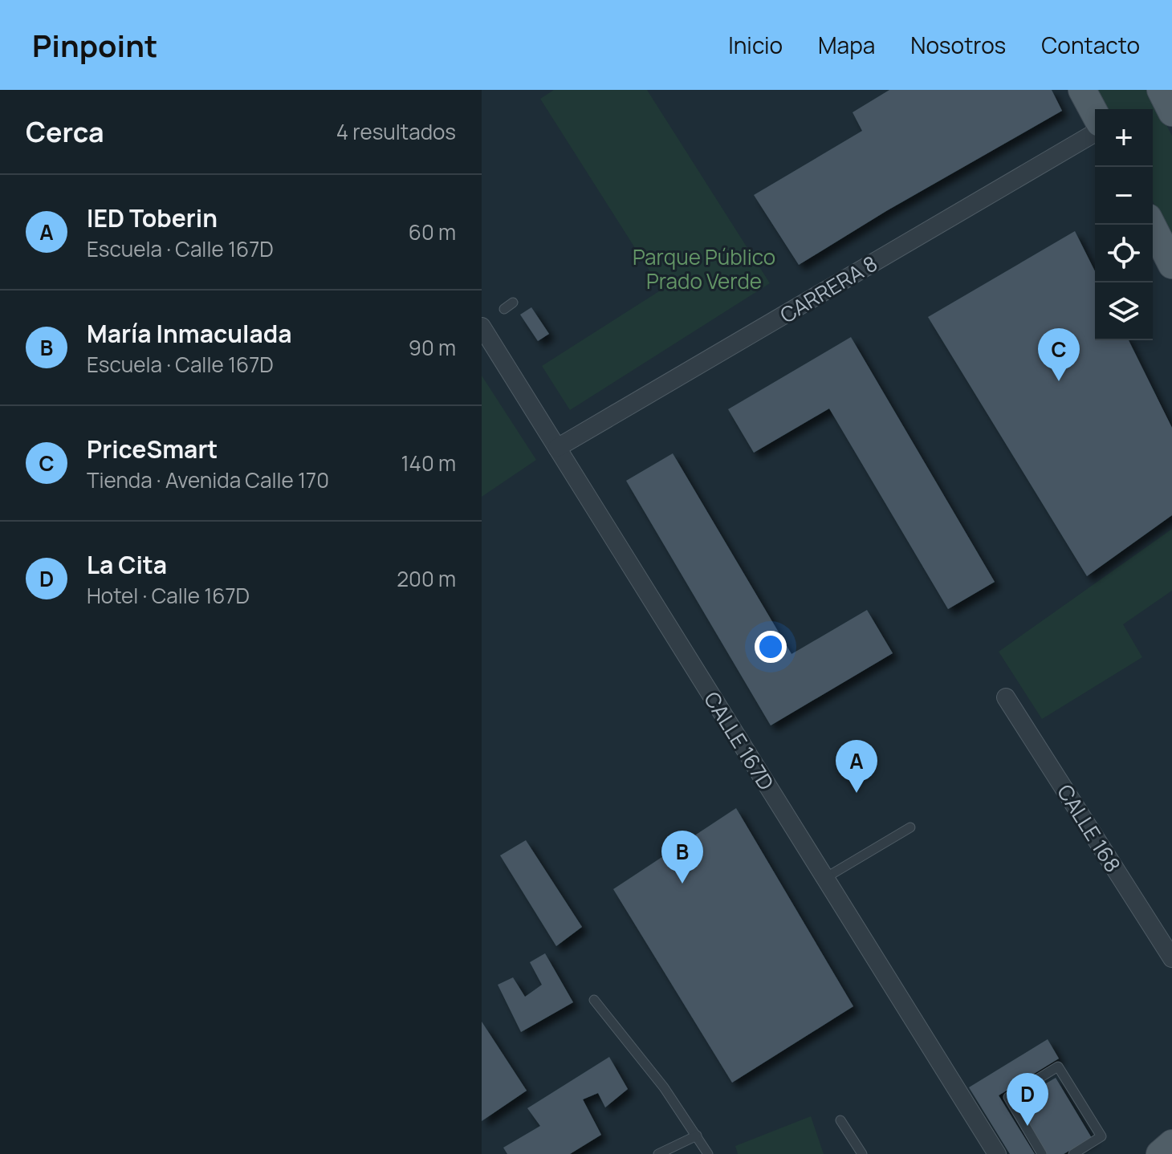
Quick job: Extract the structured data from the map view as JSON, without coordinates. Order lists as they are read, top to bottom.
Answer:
{
  "streets": {
    "street": ["CARRERA 8", "CALLE 167D", "CALLE 168"]
  },
  "crossings": [
    ["CARRERA 8", "CALLE 167D"]
  ],
  "parks": ["Parque Público Prado Verde"],
  "page": {
    "header": "Pinpoint",
    "nav": [
      "Inicio",
      "Mapa",
      "Nosotros",
      "Contacto"
    ],
    "heading": ["Cerca", "4 resultados"],
    "map_buttons": ["+", "−"],
    "list": [
      {
        "mark": "A",
        "name": "IED Toberin",
        "note": "Escuela · Calle 167D",
        "value": "60 m"
      },
      {
        "mark": "B",
        "name": "María Inmaculada",
        "note": "Escuela · Calle 167D",
        "value": "90 m"
      },
      {
        "mark": "C",
        "name": "PriceSmart",
        "note": "Tienda · Avenida Calle 170",
        "value": "140 m"
      },
      {
        "mark": "D",
        "name": "La Cita",
        "note": "Hotel · Calle 167D",
        "value": "200 m"
      }
    ],
    "pins": [
      "C",
      "A",
      "B",
      "D"
    ]
  }
}
